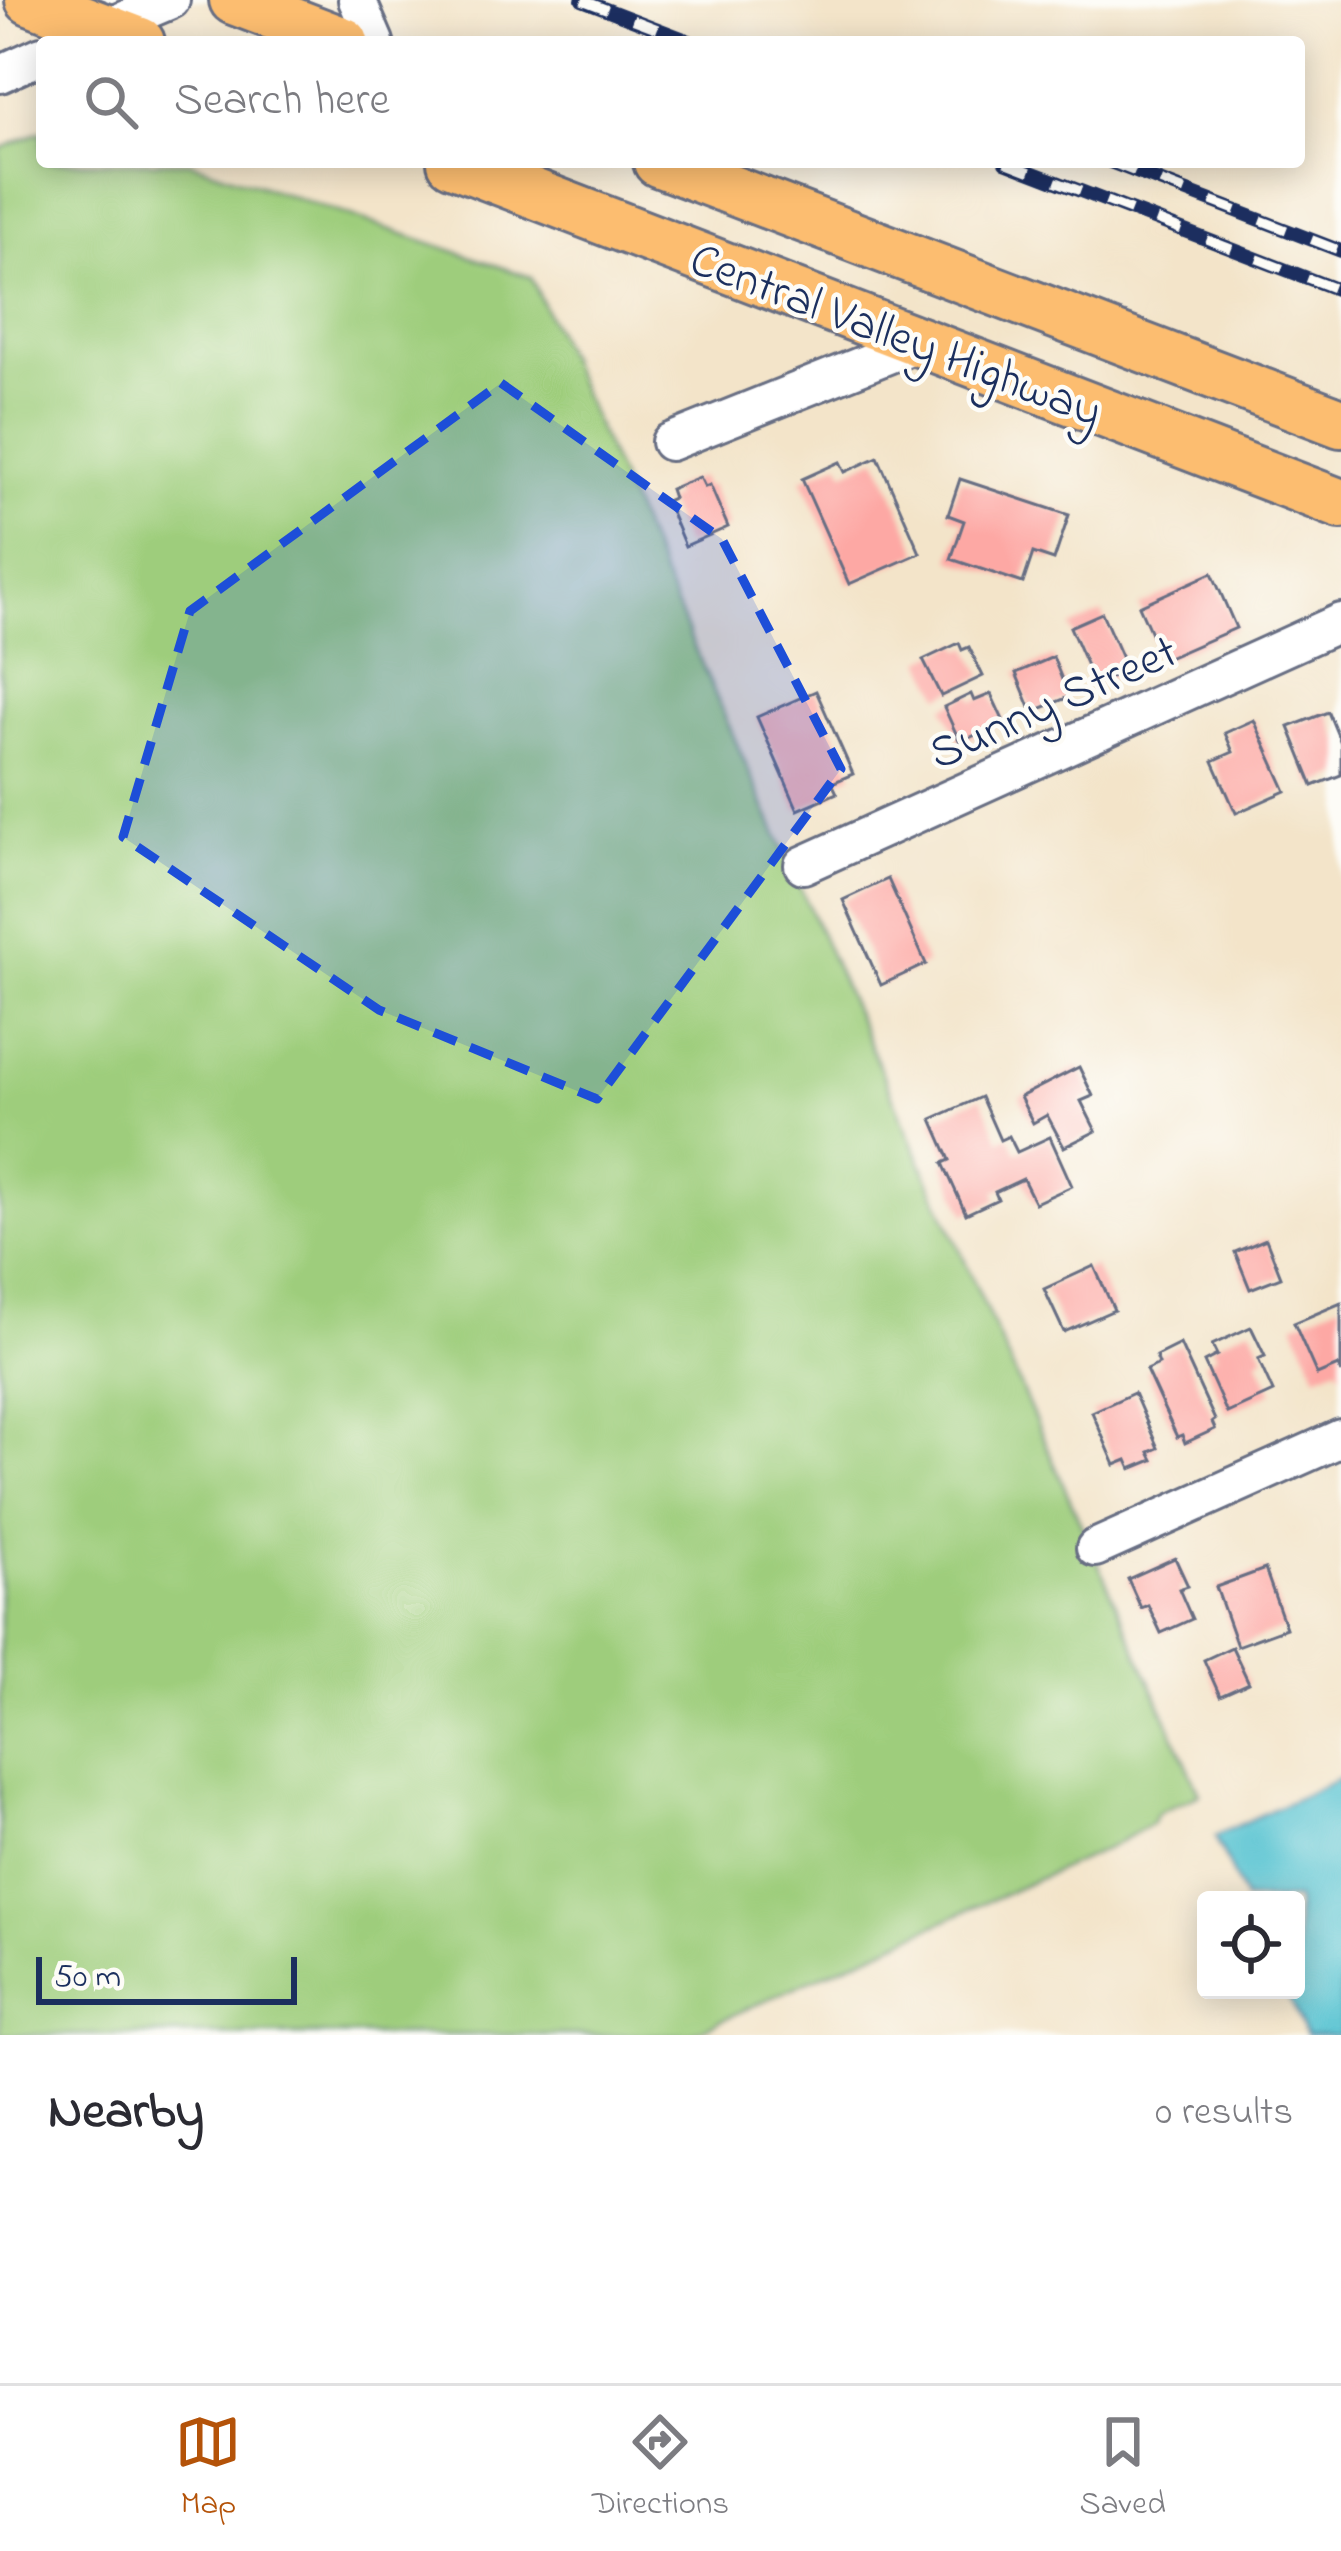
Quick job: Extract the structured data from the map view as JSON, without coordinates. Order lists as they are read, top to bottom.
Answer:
{
  "streets": {
    "main road": ["Central Valley Highway"],
    "street": ["Sunny Street"]
  },
  "scale_bar": "50 m",
  "page": {
    "search": "Search here",
    "scale": "50 m",
    "heading": ["Nearby", "0 results"],
    "nav": ["Map", "Directions", "Saved"]
  }
}
